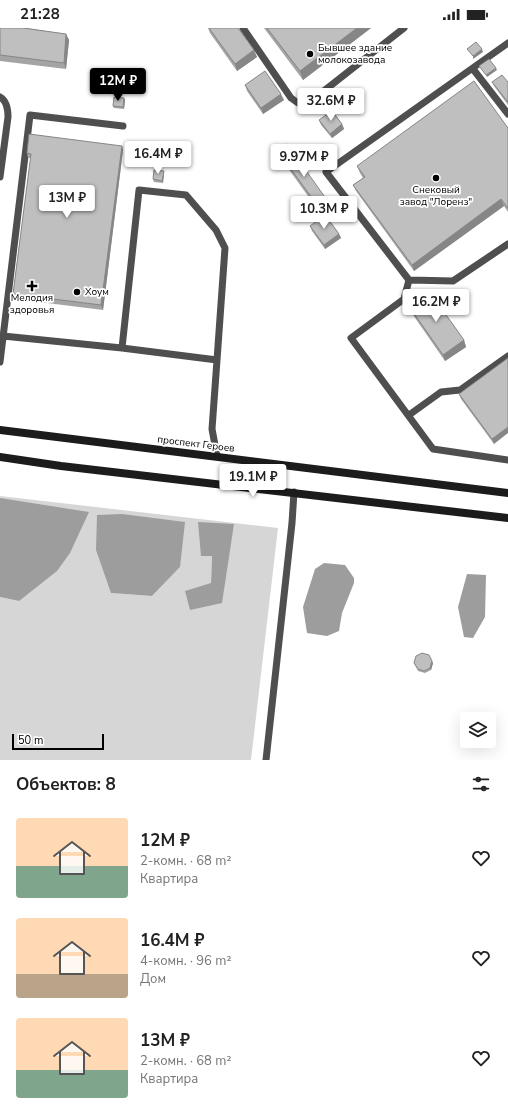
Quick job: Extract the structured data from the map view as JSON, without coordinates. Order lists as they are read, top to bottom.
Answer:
{
  "streets": {
    "main road": ["проспект Героев"]
  },
  "places": {
    "other": ["Бывшее здание молокозавода", "Снековый завод \"Лоренз\"", "Хоум"],
    "health": ["Мелодия здоровья"]
  },
  "scale_bar": "50 m",
  "page": {
    "status": "21:28",
    "price": [
      "12M ₽",
      "32.6M ₽",
      "16.4M ₽",
      "9.97M ₽",
      "13M ₽",
      "10.3M ₽",
      "16.2M ₽",
      "19.1M ₽"
    ],
    "scale": "50 m",
    "heading": "Объектов: 8",
    "list": [
      {
        "name": "12M ₽",
        "note": "2-комн. · 68 m² · Квартира"
      },
      {
        "name": "16.4M ₽",
        "note": "4-комн. · 96 m² · Дом"
      },
      {
        "name": "13M ₽",
        "note": "2-комн. · 68 m² · Квартира"
      }
    ]
  }
}
